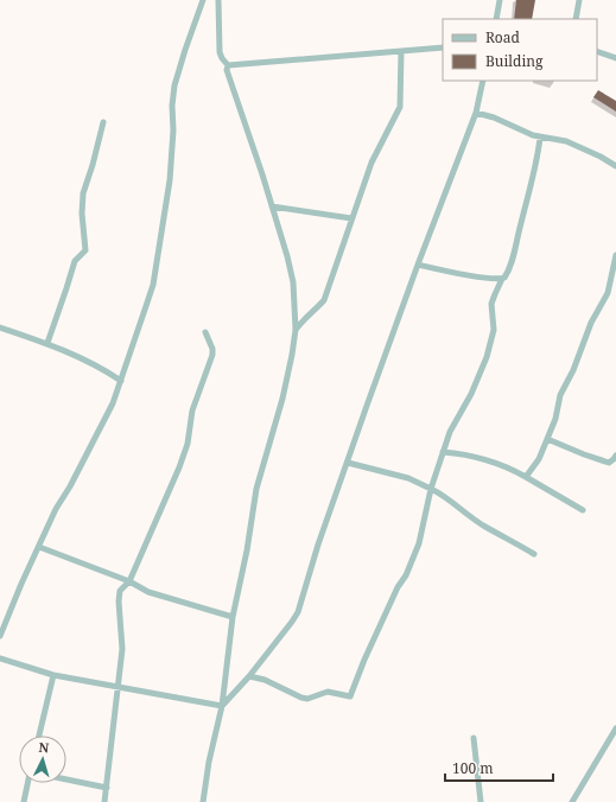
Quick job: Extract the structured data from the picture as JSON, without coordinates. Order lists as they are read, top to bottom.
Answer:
{
  "legend": ["Road", "Building"],
  "scale_bar": "100 m",
  "north": "top"
}
